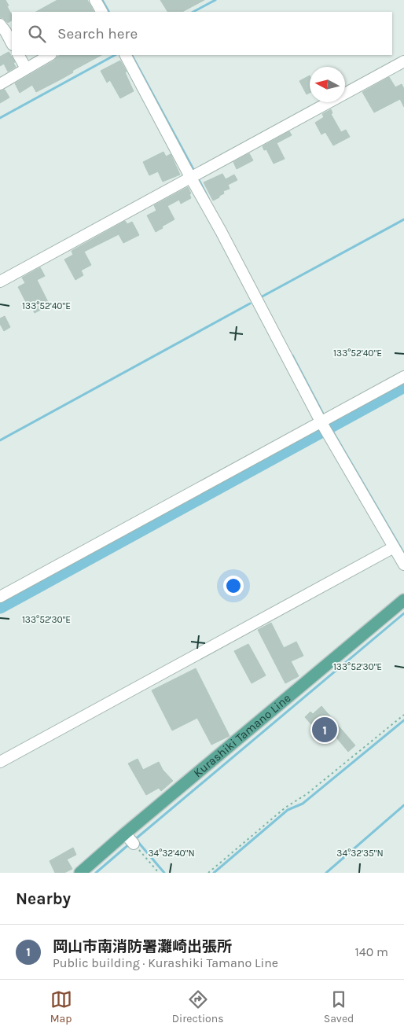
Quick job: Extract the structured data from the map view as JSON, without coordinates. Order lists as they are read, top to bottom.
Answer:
{
  "streets": {
    "main road": ["Kurashiki Tamano Line"]
  },
  "north": "left",
  "page": {
    "search": "Search here",
    "pins": "1",
    "heading": "Nearby",
    "list": [
      {
        "mark": "1",
        "name": "岡山市南消防署灘崎出張所",
        "note": "Public building · Kurashiki Tamano Line",
        "value": "140 m"
      }
    ],
    "nav": ["Map", "Directions", "Saved"]
  },
  "coordinates": [
    "133°52'40\"E",
    "133°52'30\"E",
    "34°32'40\"N",
    "34°32'35\"N"
  ]
}
